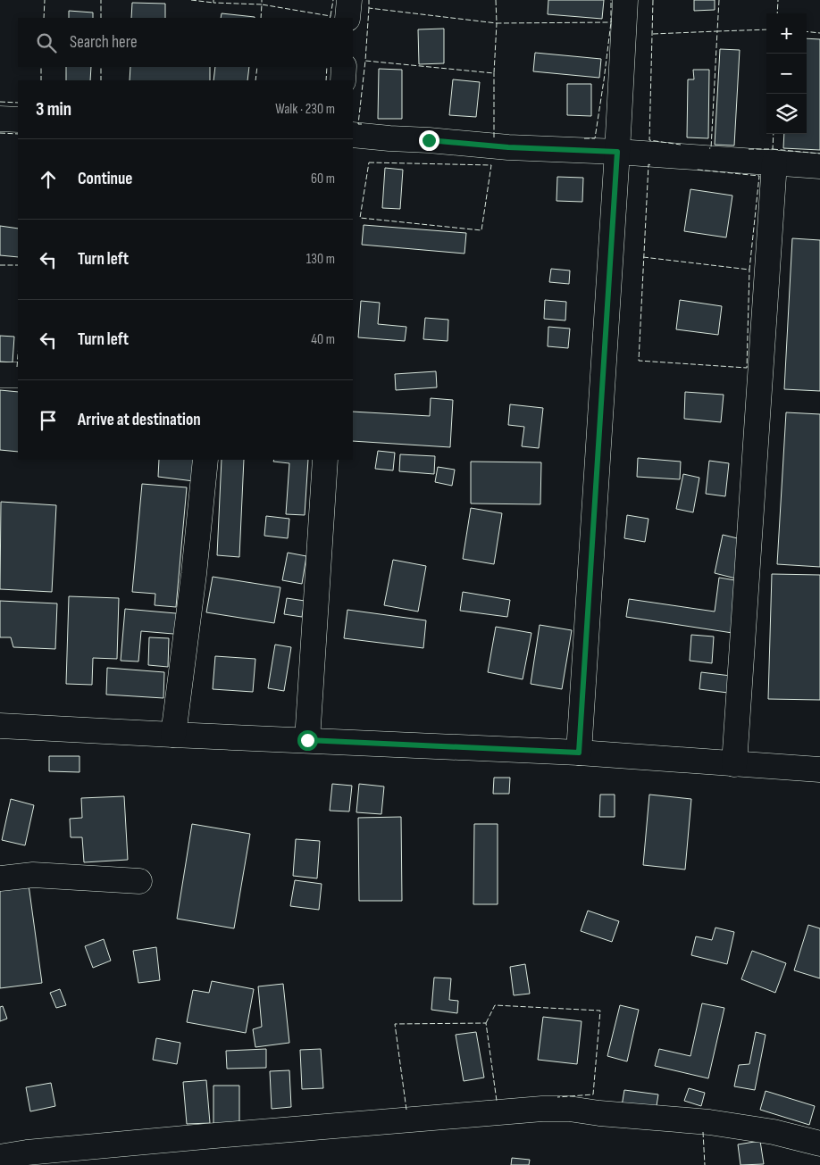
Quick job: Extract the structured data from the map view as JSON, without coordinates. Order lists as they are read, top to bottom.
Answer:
{
  "page": {
    "map_buttons": ["+", "−"],
    "search": "Search here",
    "heading": ["3 min", "Walk · 230 m"],
    "list": [
      ["Continue", "60 m"],
      ["Turn left", "130 m"],
      ["Turn left", "40 m"],
      "Arrive at destination"
    ]
  }
}
